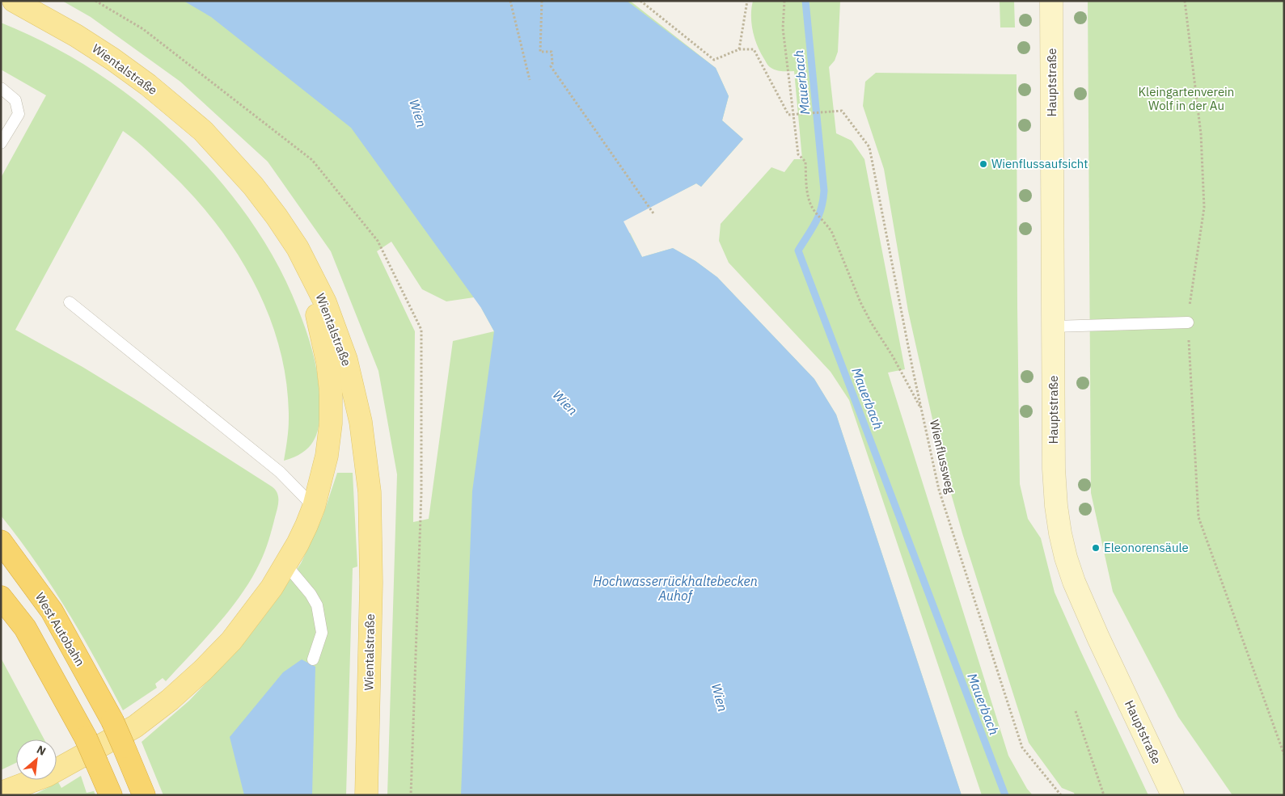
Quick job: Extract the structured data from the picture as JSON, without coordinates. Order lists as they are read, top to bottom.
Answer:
{
  "streets": {
    "highway": ["West Autobahn"],
    "main road": ["Wientalstraße", "Hauptstraße"],
    "path": ["Wienflussweg"]
  },
  "water": ["Mauerbach", "Wien", "Hochwasserrückhaltebecken Auhof"],
  "parks": ["Kleingartenverein Wolf in der Au"],
  "places": ["Wienflussaufsicht", "Eleonorensäule"],
  "north": "top right"
}
